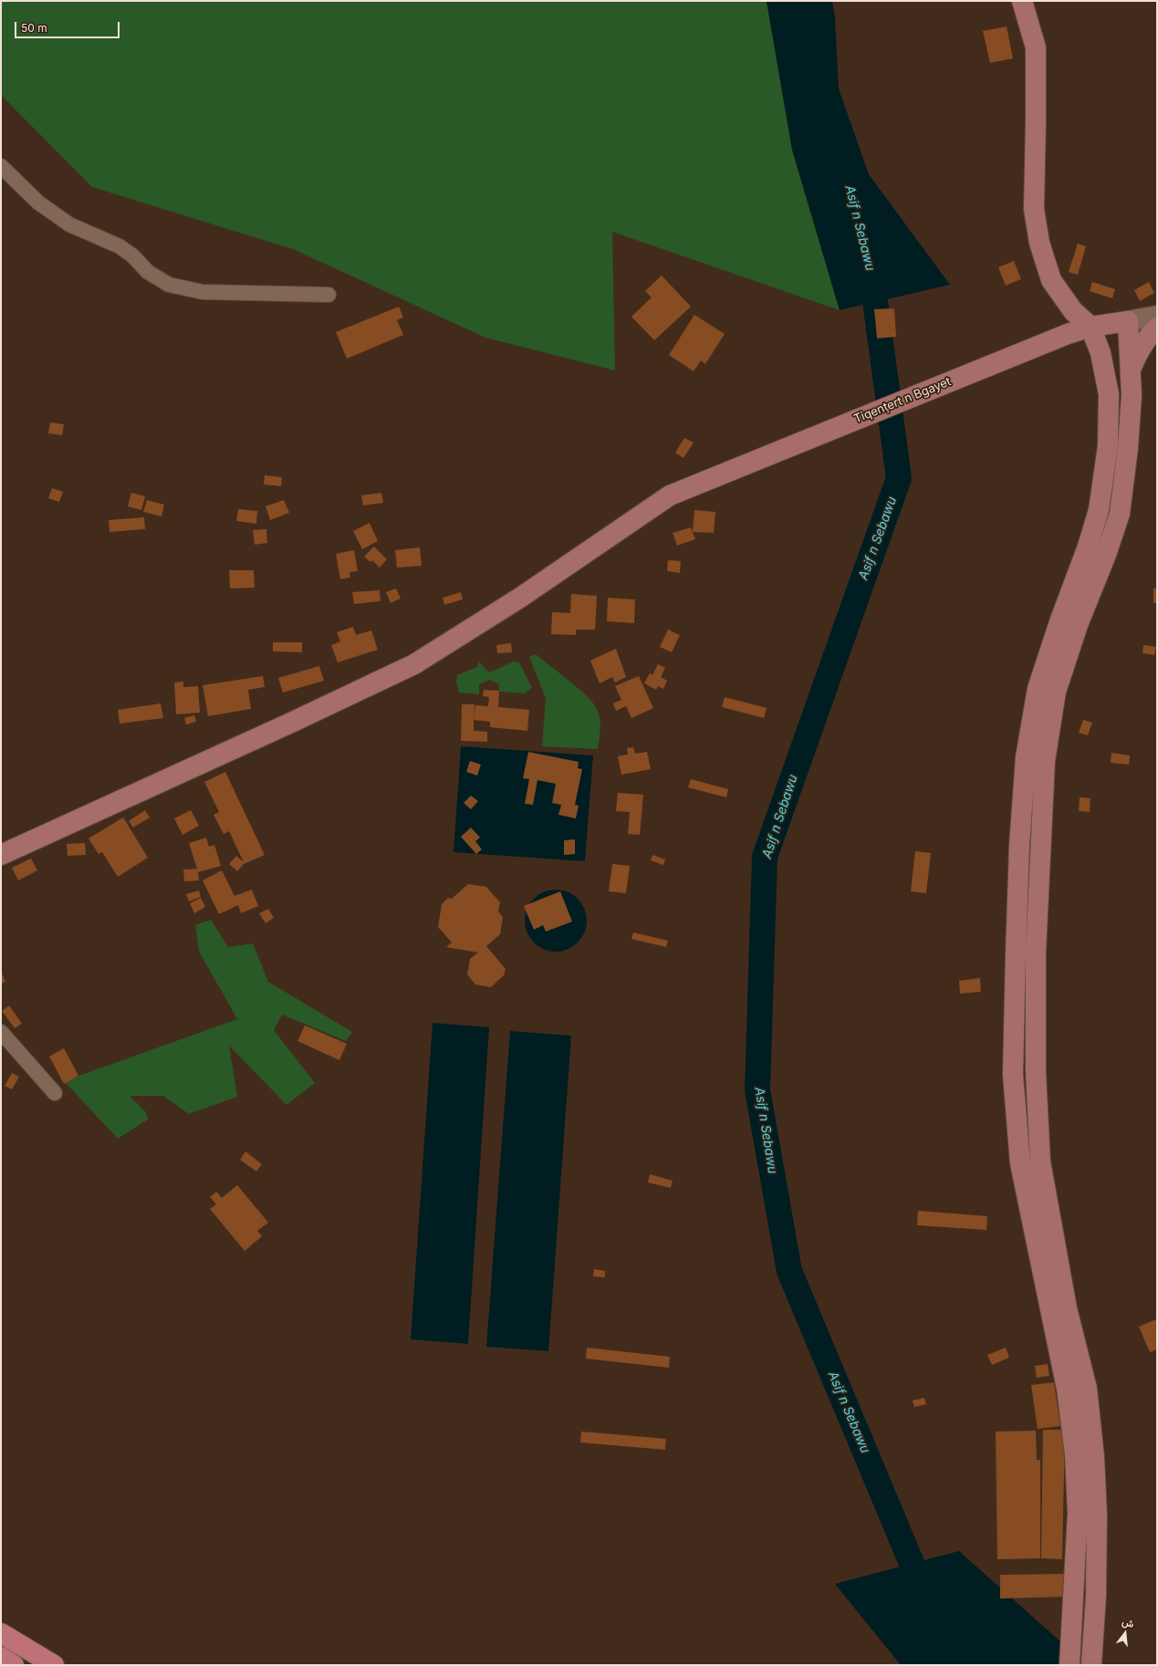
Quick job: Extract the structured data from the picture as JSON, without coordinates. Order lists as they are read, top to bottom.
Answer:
{
  "streets": {
    "main road": ["Tiqenṭert n Bgayet"]
  },
  "water": ["Asif n Sebawu"],
  "scale_bar": "50 m",
  "north": "top"
}
